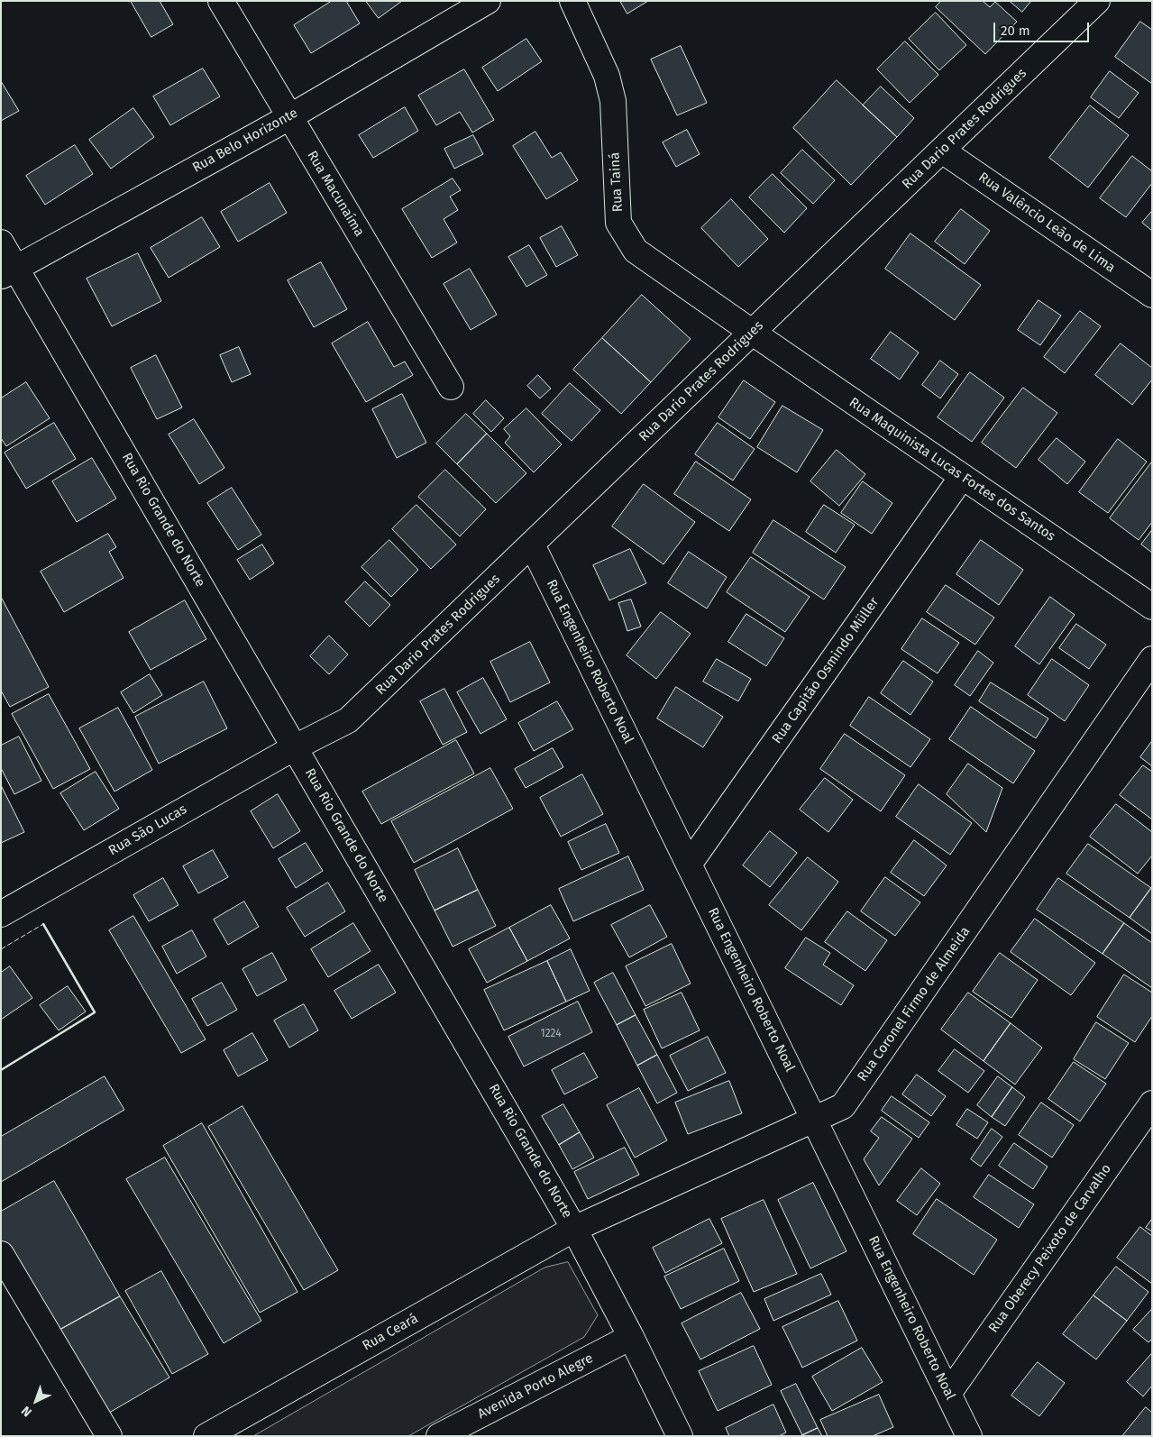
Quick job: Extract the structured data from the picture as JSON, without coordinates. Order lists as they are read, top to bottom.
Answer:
{
  "streets": {
    "street": [
      "Rua Dario Prates Rodrigues",
      "Rua Belo Horizonte",
      "Rua Tainá",
      "Rua Macunaíma",
      "Rua Valêncio Leão de Lima",
      "Rua Maquinista Lucas Fortes dos Santos",
      "Rua Rio Grande do Norte",
      "Rua Engenheiro Roberto Noal",
      "Rua Capitão Osmindo Müller",
      "Rua São Lucas",
      "Rua Coronel Firmo de Almeida",
      "Rua Oberecy Peixoto de Carvalho",
      "Rua Ceará",
      "Avenida Porto Alegre"
    ]
  },
  "crossings": [
    ["Rua Dario Prates Rodrigues", "Rua Tainá"],
    ["Rua Dario Prates Rodrigues", "Rua Valêncio Leão de Lima"],
    ["Rua Dario Prates Rodrigues", "Rua Maquinista Lucas Fortes dos Santos"],
    ["Rua Dario Prates Rodrigues", "Rua Rio Grande do Norte"],
    ["Rua Dario Prates Rodrigues", "Rua Engenheiro Roberto Noal"],
    ["Rua Dario Prates Rodrigues", "Rua São Lucas"],
    ["Rua Belo Horizonte", "Rua Macunaíma"],
    ["Rua Belo Horizonte", "Rua Rio Grande do Norte"],
    ["Rua Tainá", "Rua Maquinista Lucas Fortes dos Santos"],
    ["Rua Maquinista Lucas Fortes dos Santos", "Rua Capitão Osmindo Müller"],
    ["Rua Rio Grande do Norte", "Rua São Lucas"],
    ["Rua Rio Grande do Norte", "Rua Coronel Firmo de Almeida"],
    ["Rua Rio Grande do Norte", "Rua Ceará"],
    ["Rua Rio Grande do Norte", "Avenida Porto Alegre"],
    ["Rua Engenheiro Roberto Noal", "Rua Capitão Osmindo Müller"],
    ["Rua Engenheiro Roberto Noal", "Rua Coronel Firmo de Almeida"],
    ["Rua Engenheiro Roberto Noal", "Rua Oberecy Peixoto de Carvalho"],
    ["Rua Coronel Firmo de Almeida", "Rua Ceará"]
  ],
  "house_numbers": ["1224"],
  "scale_bar": "20 m",
  "north": "bottom left"
}
